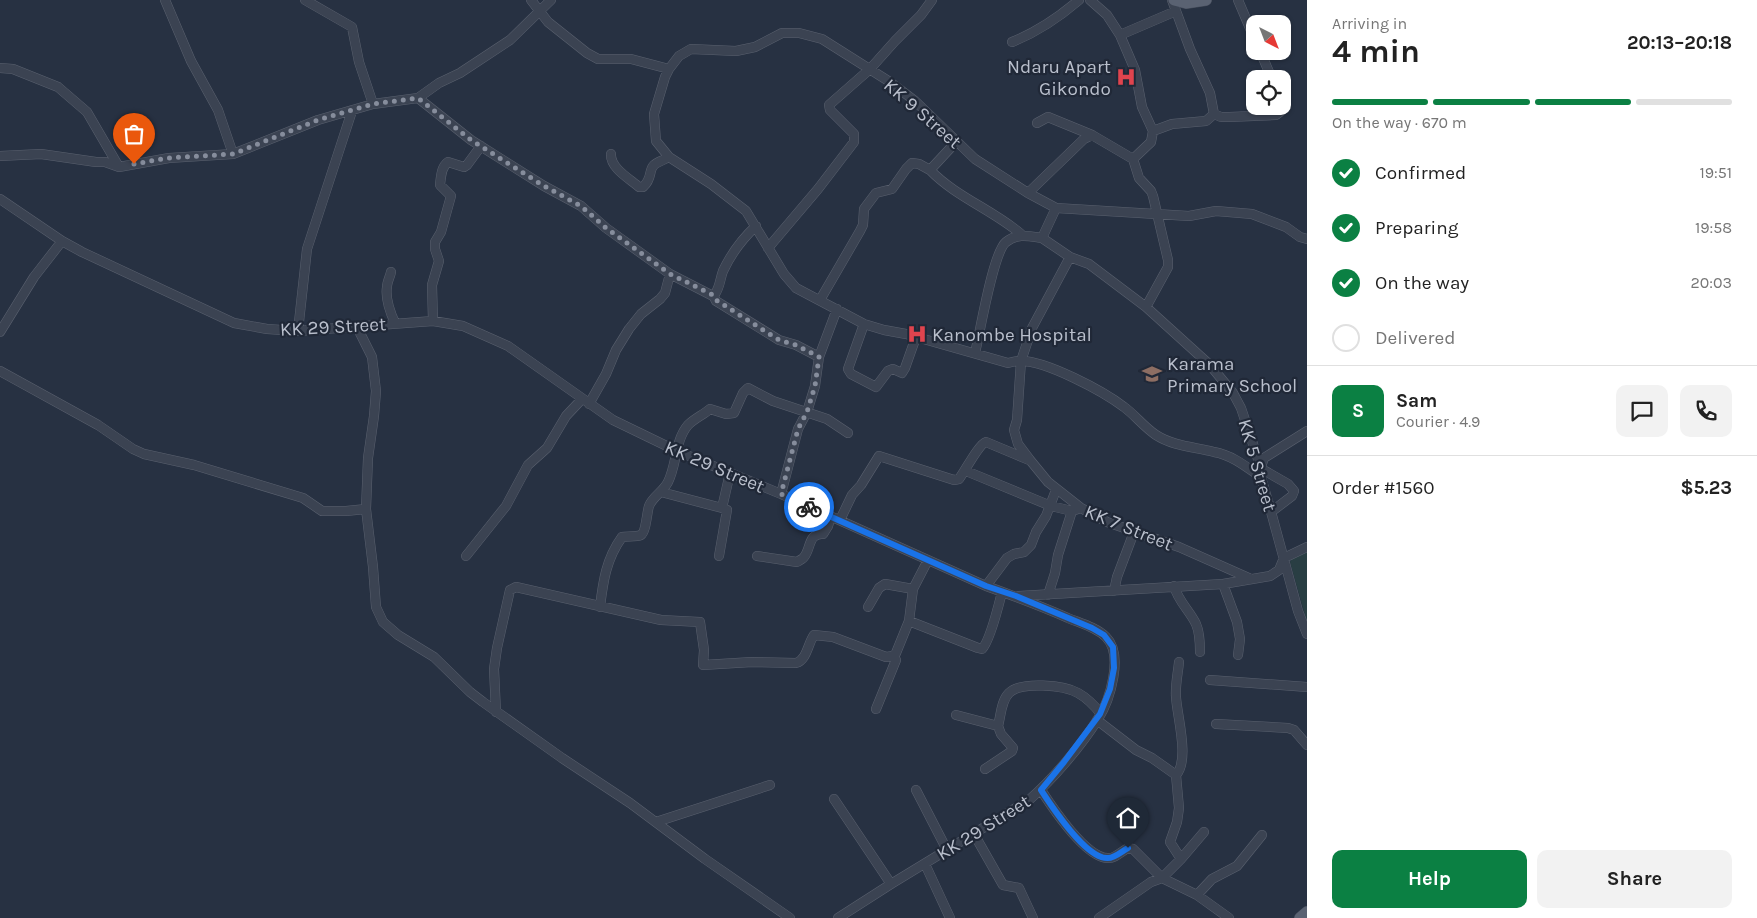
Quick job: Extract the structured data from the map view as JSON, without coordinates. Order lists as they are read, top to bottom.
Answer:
{
  "streets": {
    "street": [
      "KK 9 Street",
      "KK 29 Street",
      "KK 5 Street",
      "KK 7 Street"
    ]
  },
  "crossings": [
    ["KK 5 Street", "KK 7 Street"]
  ],
  "places": {
    "hospital": ["Ndaru Apart Gikondo", "Kanombe Hospital"],
    "school or university": ["Karama Primary School"]
  },
  "north": "bottom right",
  "page": {
    "heading": ["4 min", "Arriving in", "20:13–20:18"],
    "panel": [
      "Sam",
      "Courier · 4.9",
      "Order #1560",
      "$5.23"
    ],
    "bar": "On the way · 670 m",
    "list": [
      ["Confirmed", "19:51"],
      ["Preparing", "19:58"],
      ["On the way", "20:03"],
      "Delivered"
    ],
    "round": "S",
    "buttons": ["Help", "Share"]
  }
}
